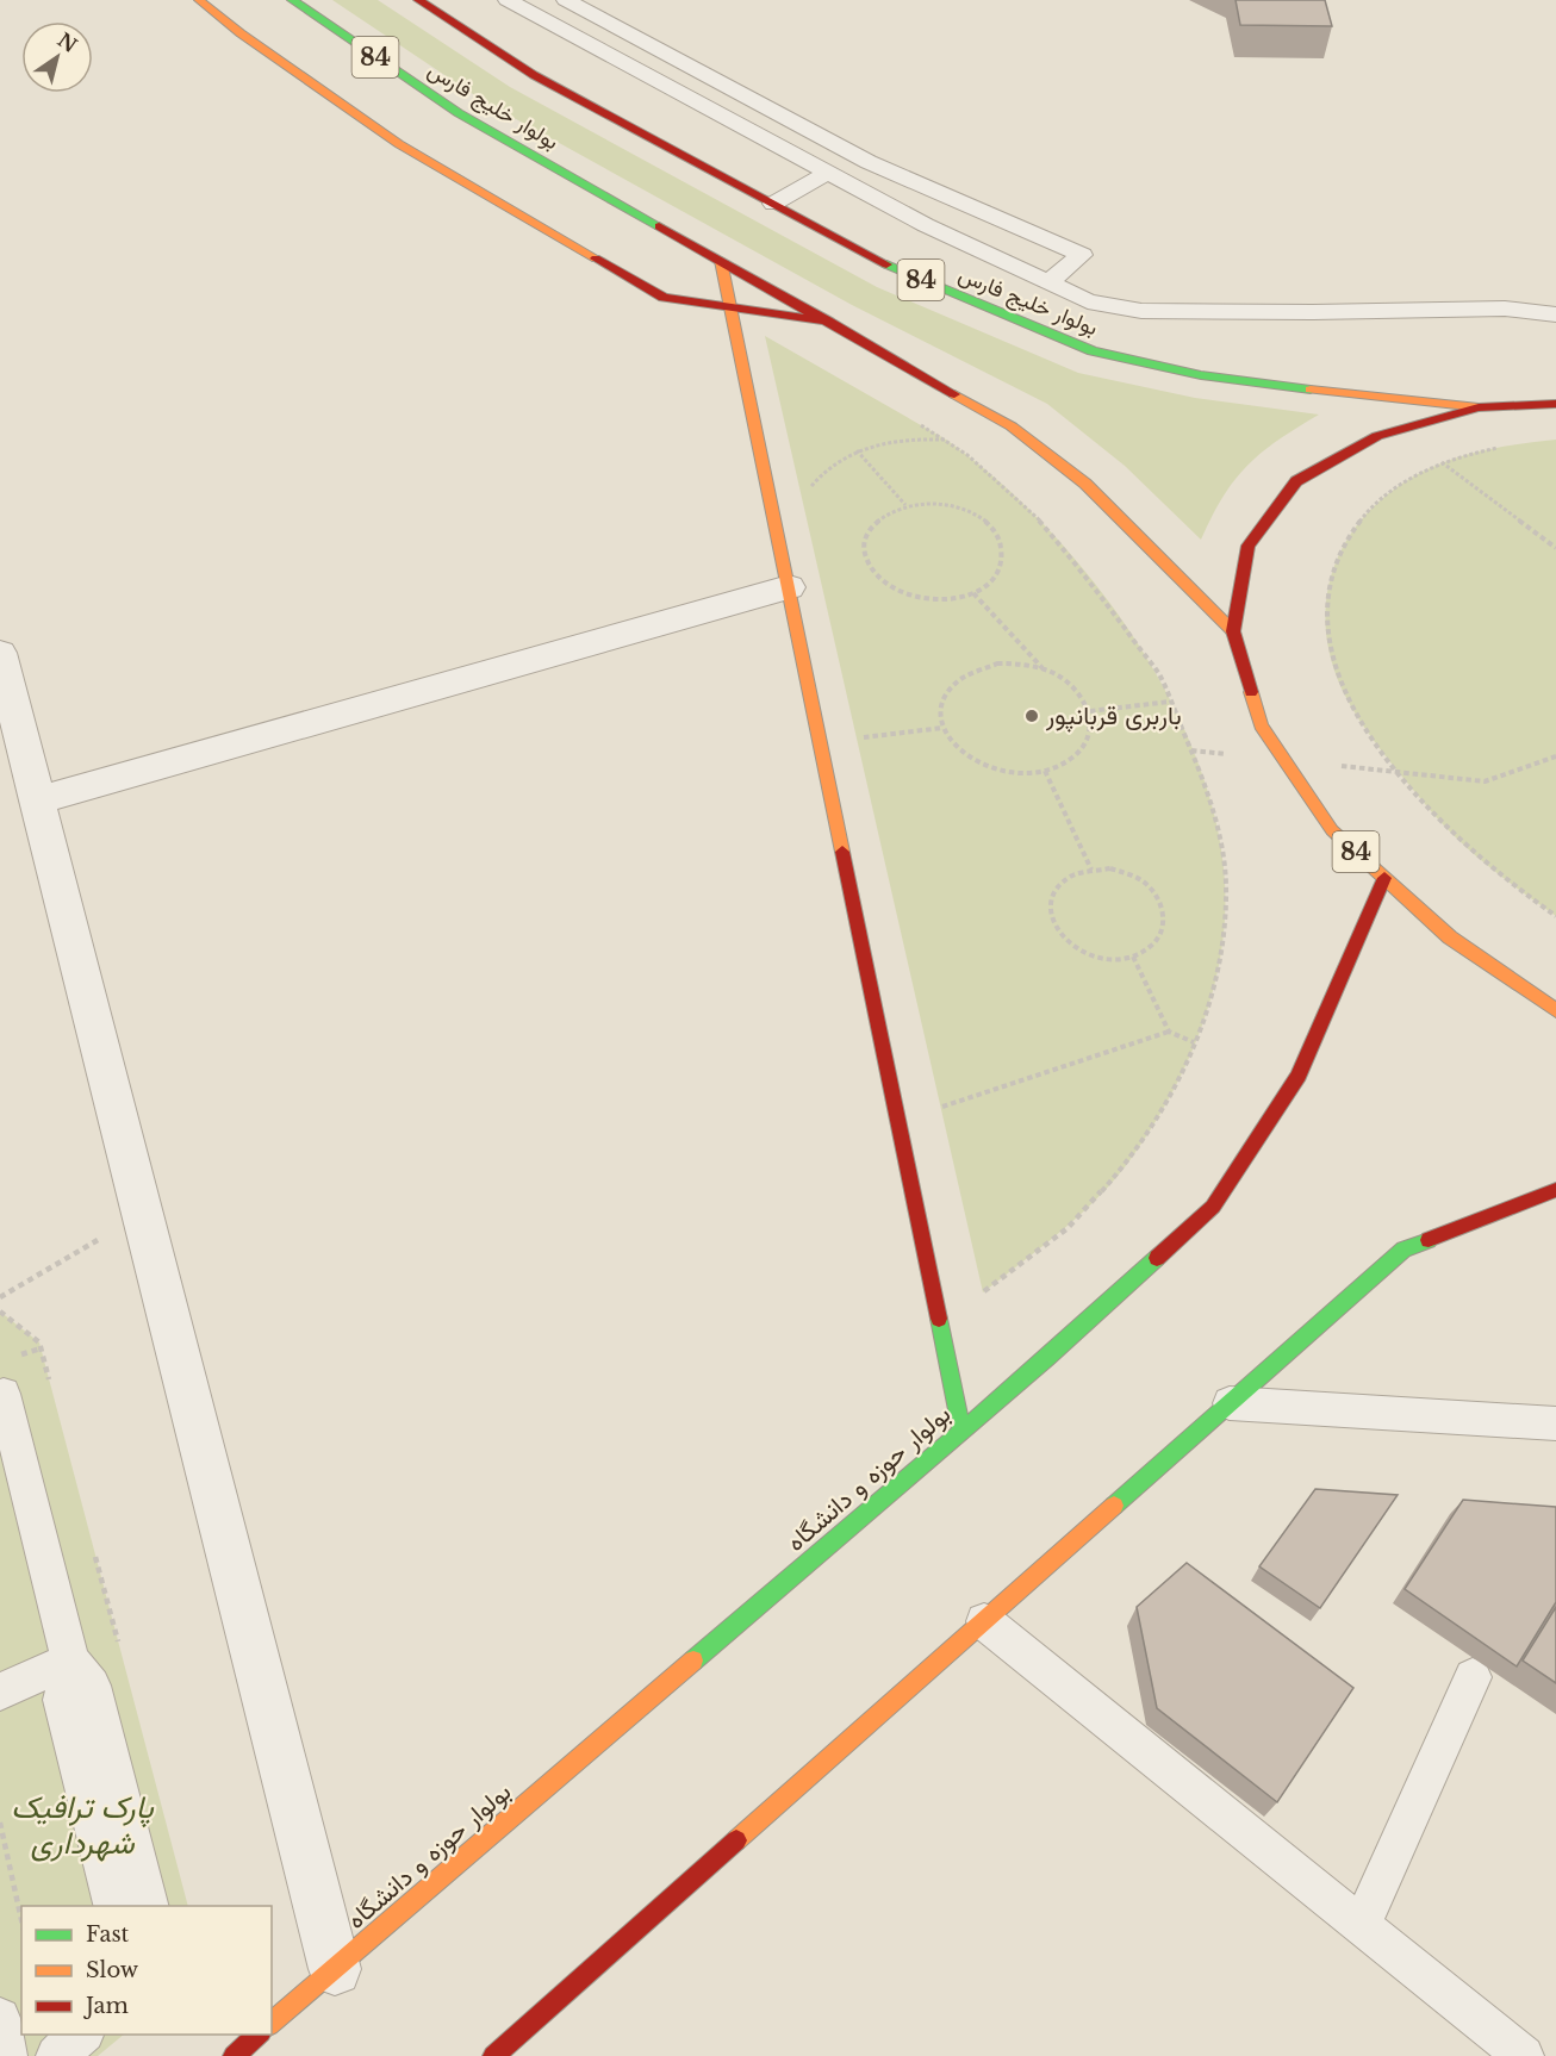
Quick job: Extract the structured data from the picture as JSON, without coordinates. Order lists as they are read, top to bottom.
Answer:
{
  "streets": {
    "main road": ["84", "بولوار خلیج فارس", "بولوار حوزه و دانشگاه"]
  },
  "crossings": [
    ["84", "بولوار خلیج فارس"],
    ["84", "بولوار حوزه و دانشگاه"]
  ],
  "parks": ["پارک ترافیک شهرداری"],
  "places": ["باربری قربانپور"],
  "legend": ["Fast", "Slow", "Jam"],
  "north": "top right"
}
